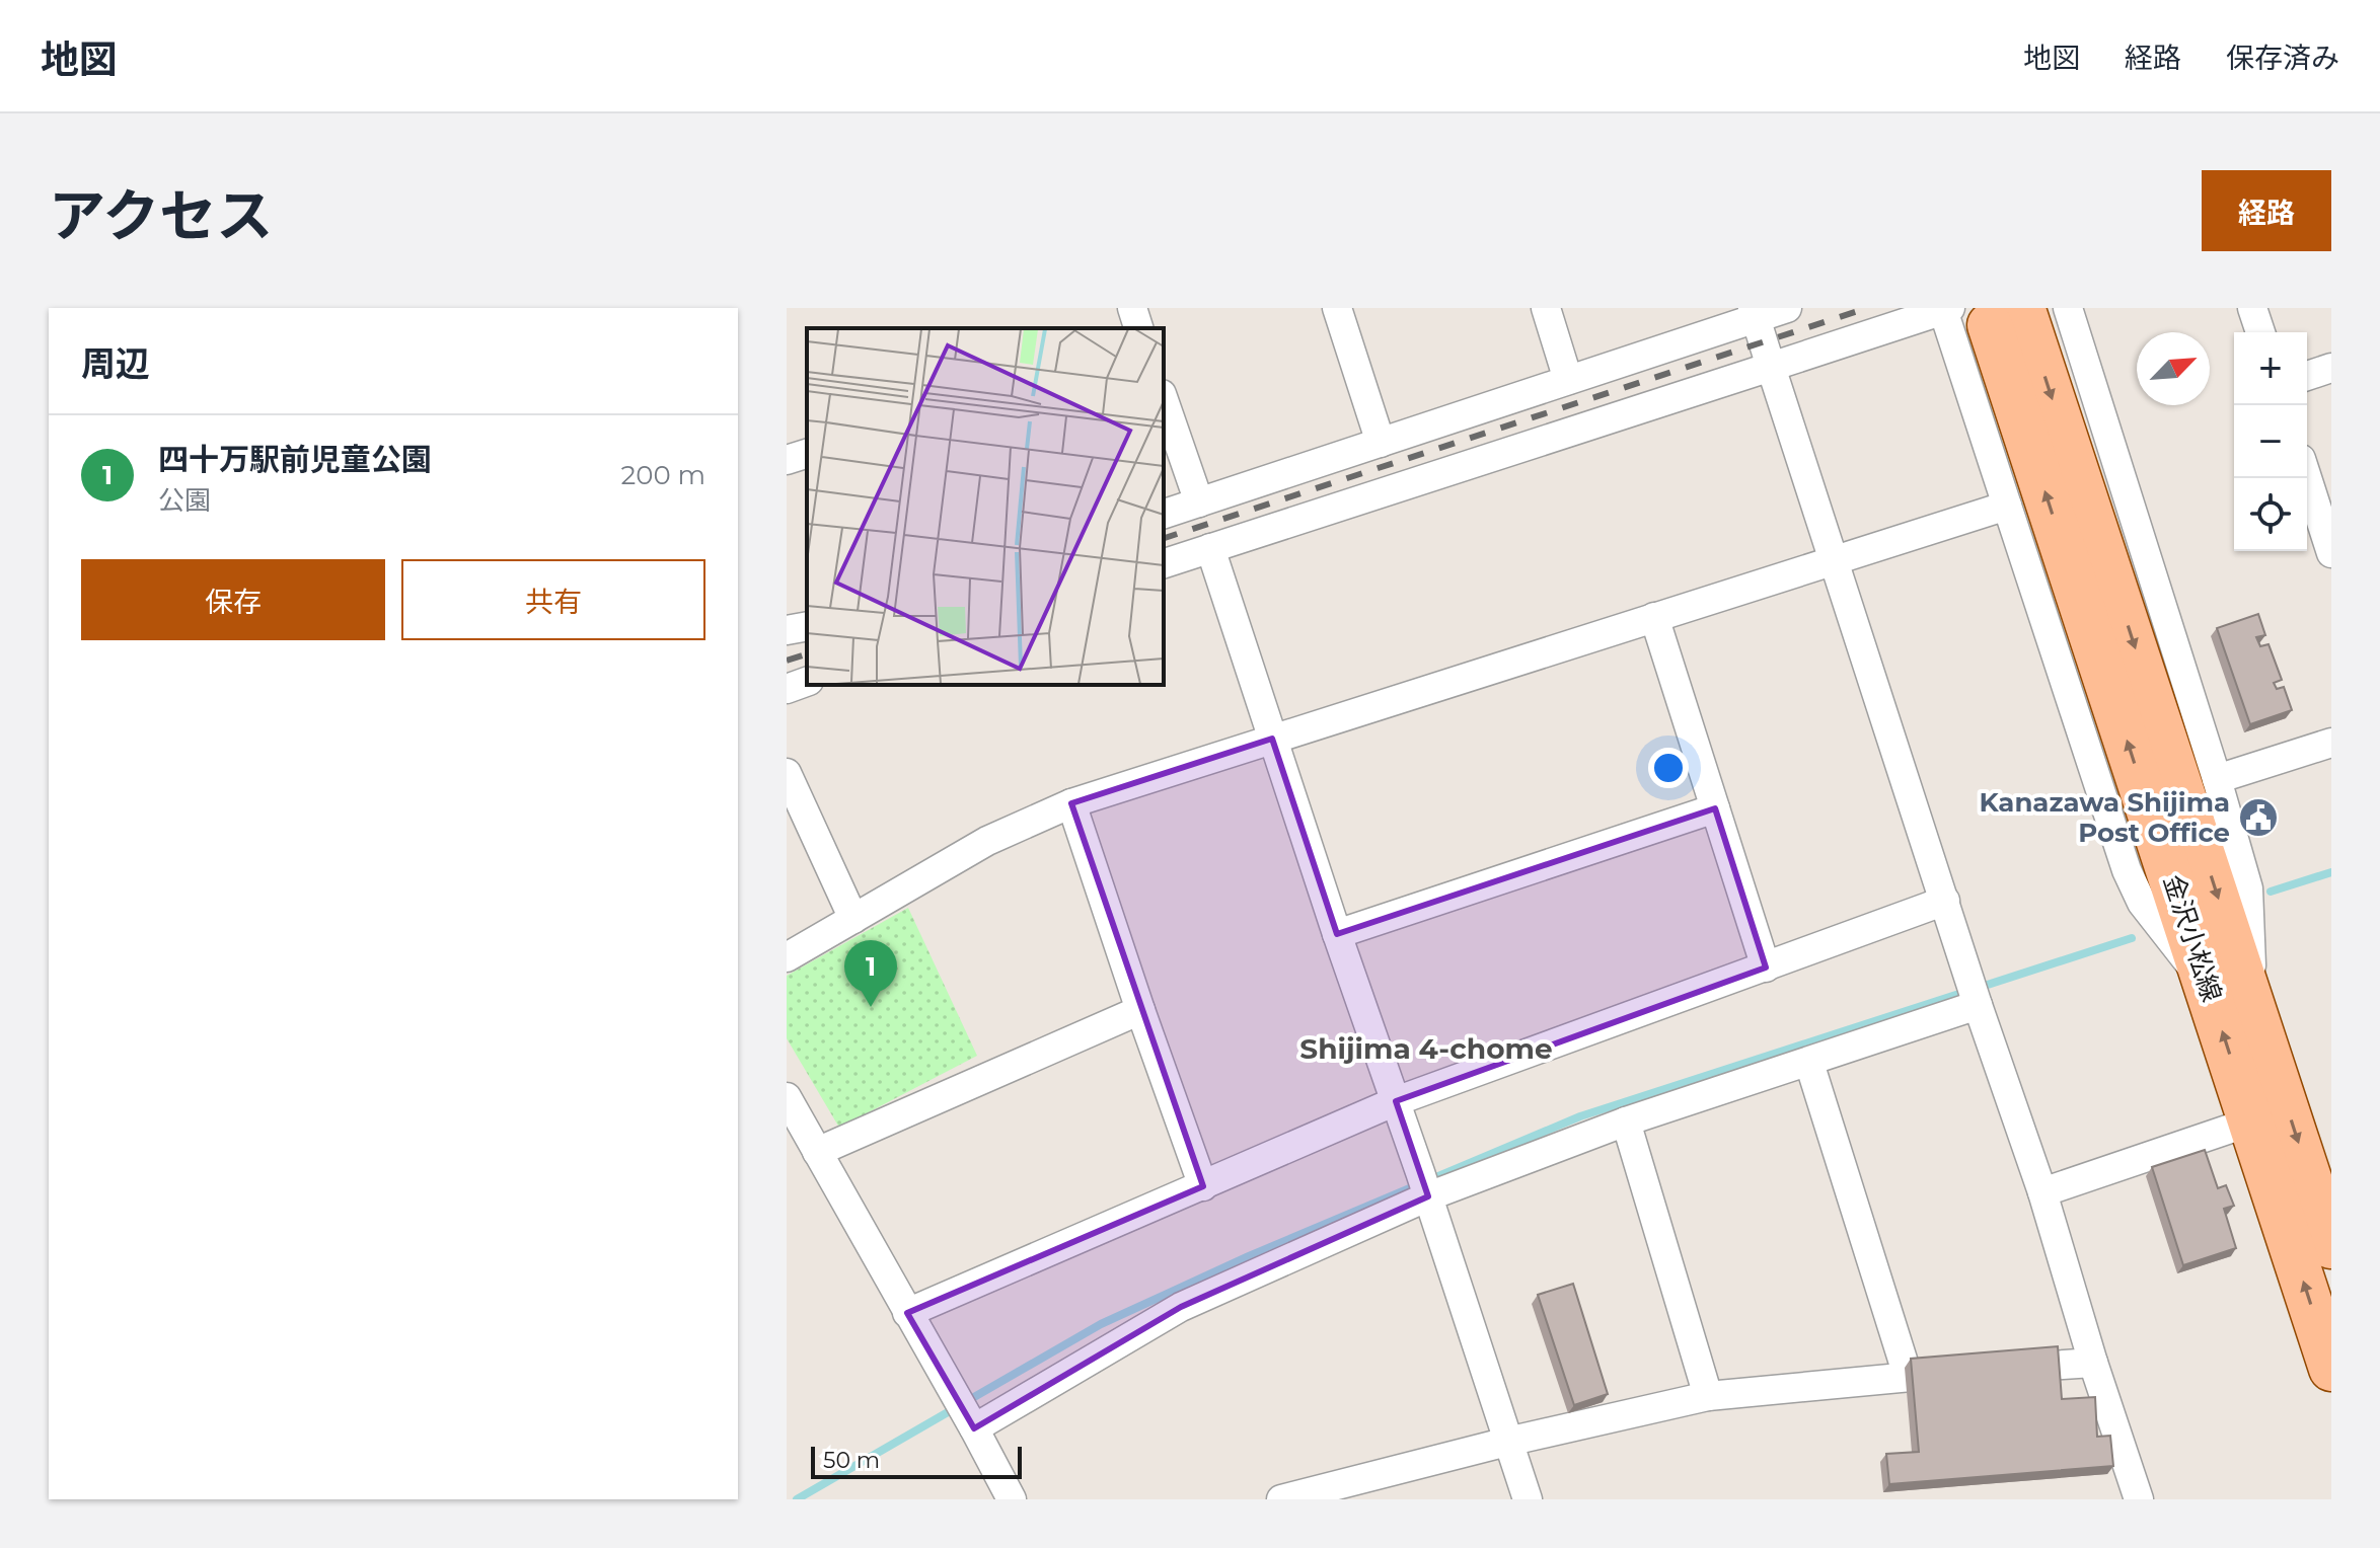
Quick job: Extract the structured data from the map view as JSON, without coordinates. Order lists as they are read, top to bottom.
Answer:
{
  "streets": {
    "main road": ["金沢小松線"]
  },
  "districts": ["Shijima 4-chome"],
  "places": {
    "public building": ["Kanazawa Shijima Post Office"]
  },
  "scale_bar": "50 m",
  "north": "top right",
  "page": {
    "header": "地図",
    "nav": ["地図", "経路", "保存済み"],
    "title": "アクセス",
    "buttons": [
      "経路",
      ["保存", "共有"]
    ],
    "heading": "周辺",
    "map_buttons": ["+", "−"],
    "list": [
      {
        "mark": "1",
        "name": "四十万駅前児童公園",
        "note": "公園",
        "value": "200 m"
      }
    ],
    "pins": "1",
    "scale": "50 m"
  }
}
